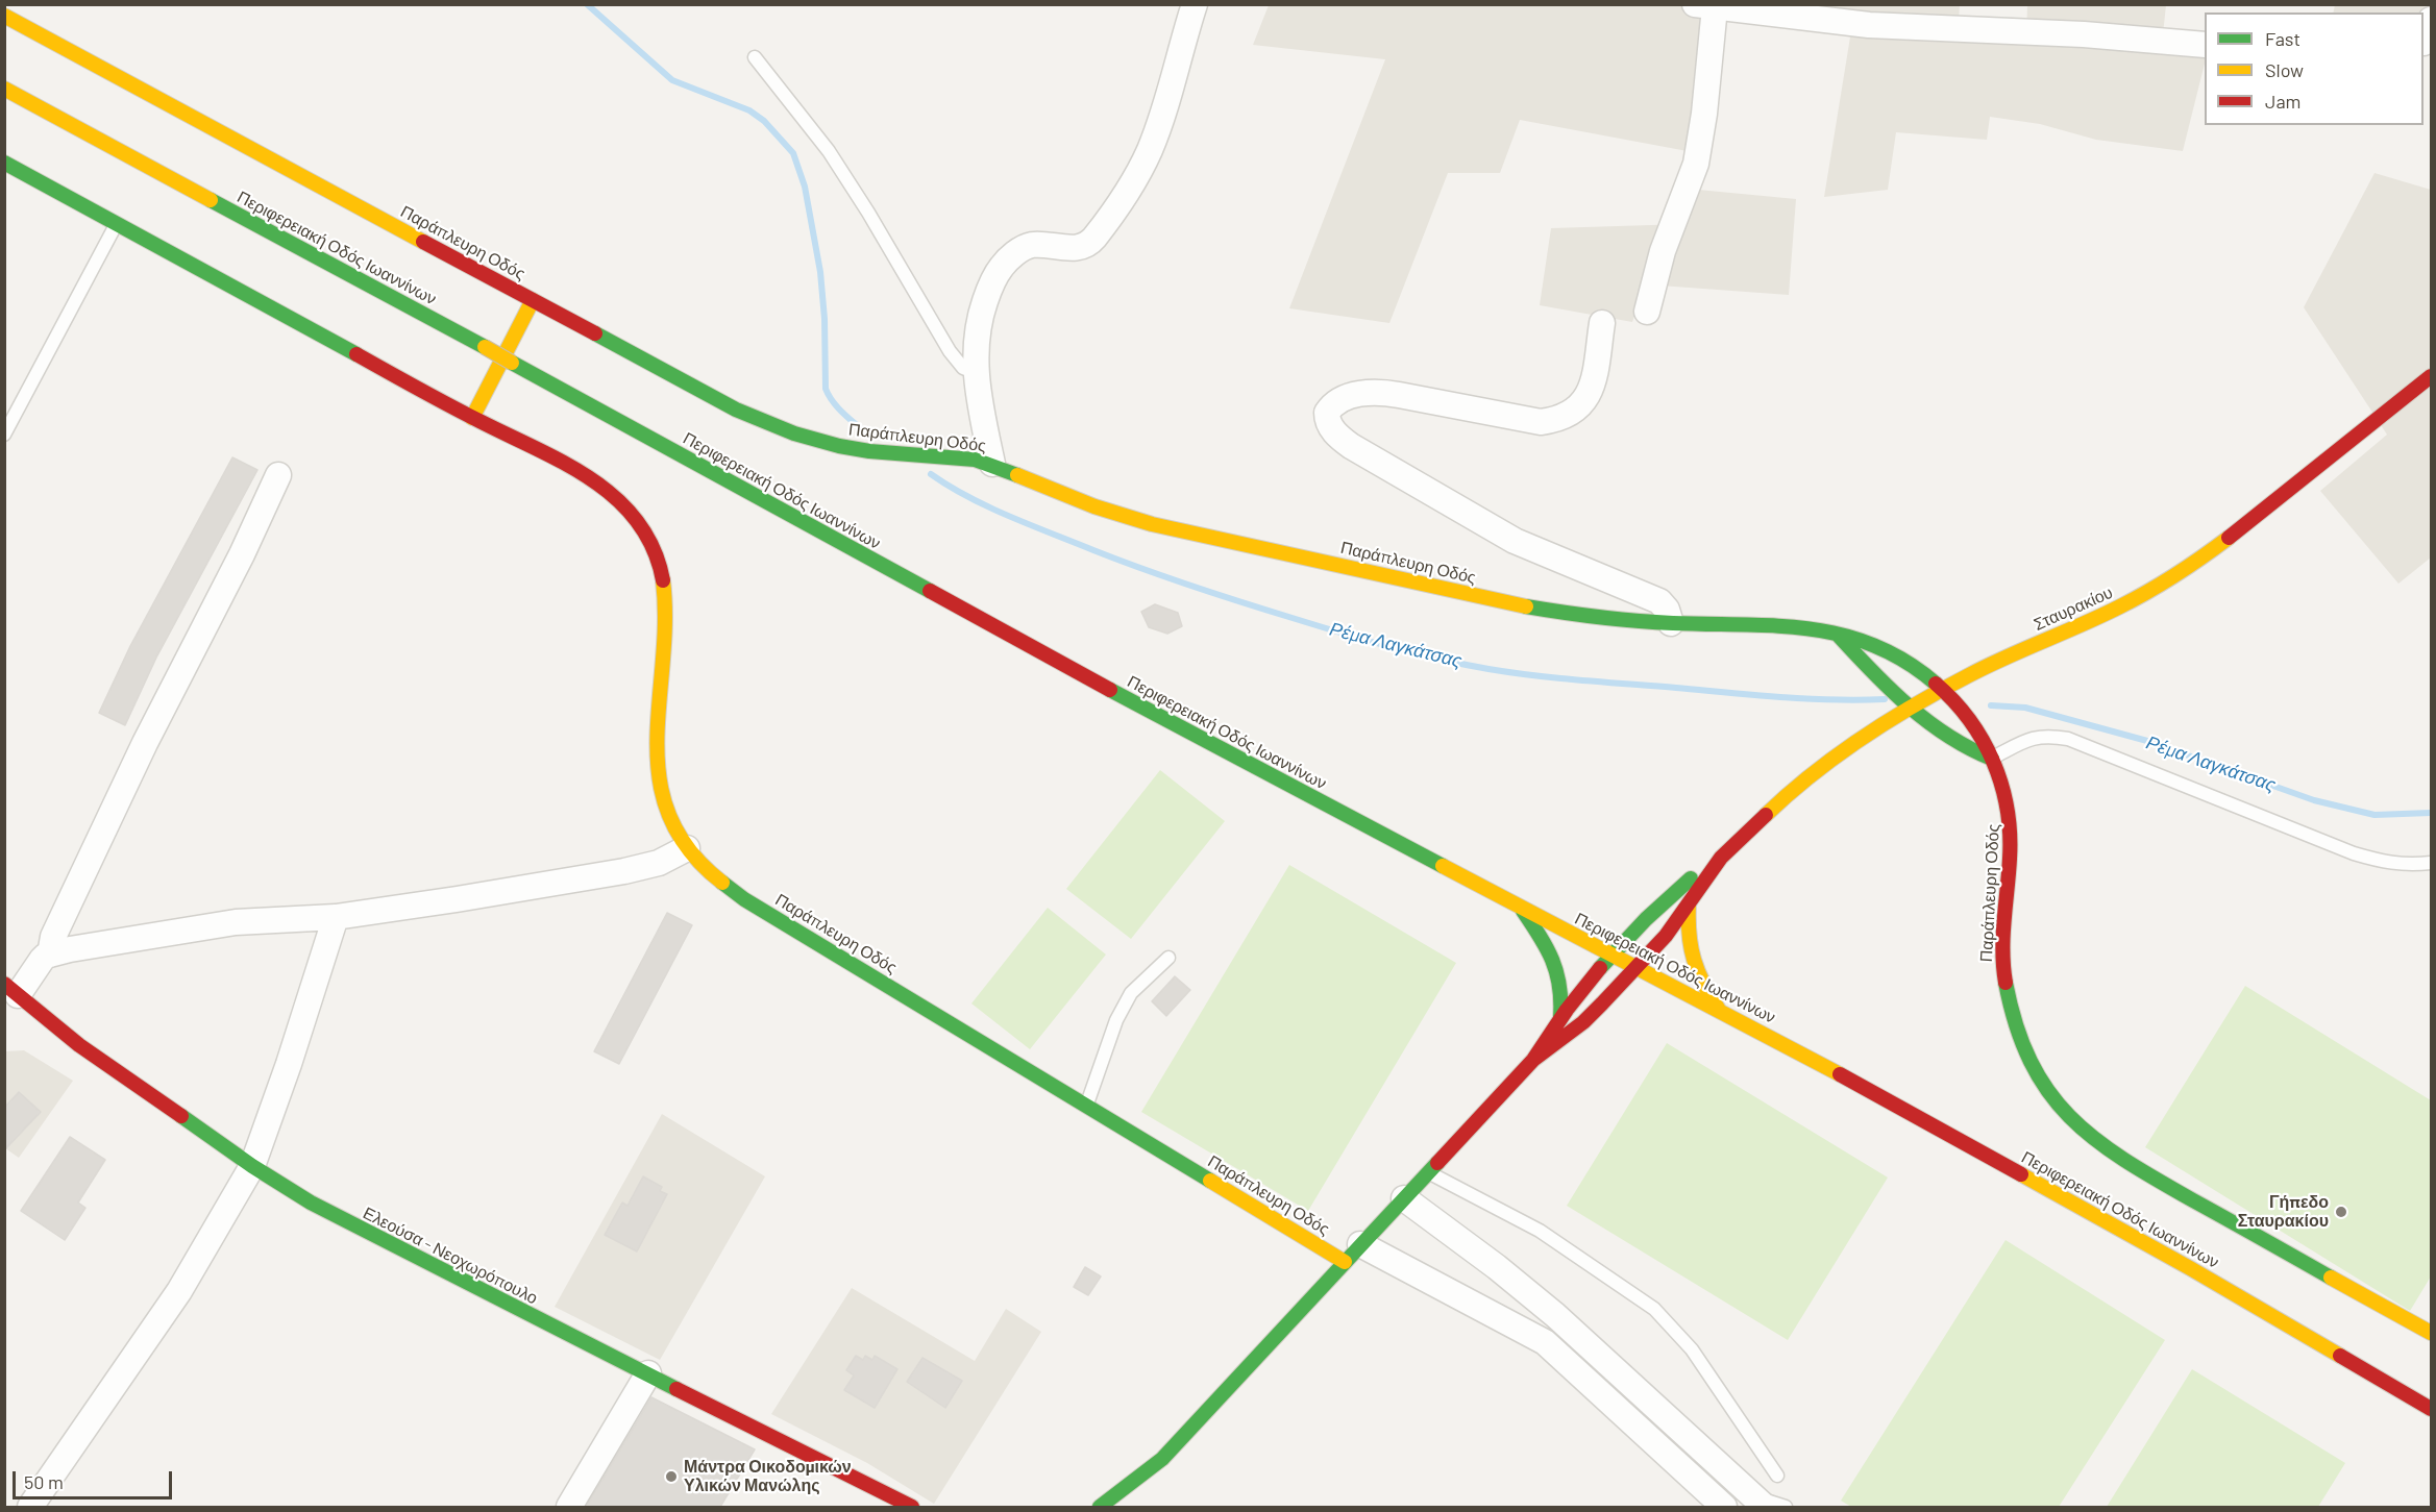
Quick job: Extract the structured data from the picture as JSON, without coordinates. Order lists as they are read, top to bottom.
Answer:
{
  "streets": {
    "main road": [
      "Παράπλευρη Οδός",
      "Περιφερειακή Οδός Ιωαννίνων",
      "Σταυρακίου",
      "Ελεούσα - Νεοχωρόπουλο"
    ]
  },
  "crossings": [
    ["Παράπλευρη Οδός", "Σταυρακίου"]
  ],
  "water": ["Ρέμα Λαγκάτσας"],
  "places": ["Γήπεδο Σταυρακίου", "Μάντρα Οικοδομικών Υλικών Μανώλης"],
  "legend": ["Fast", "Slow", "Jam"],
  "scale_bar": "50 m"
}
